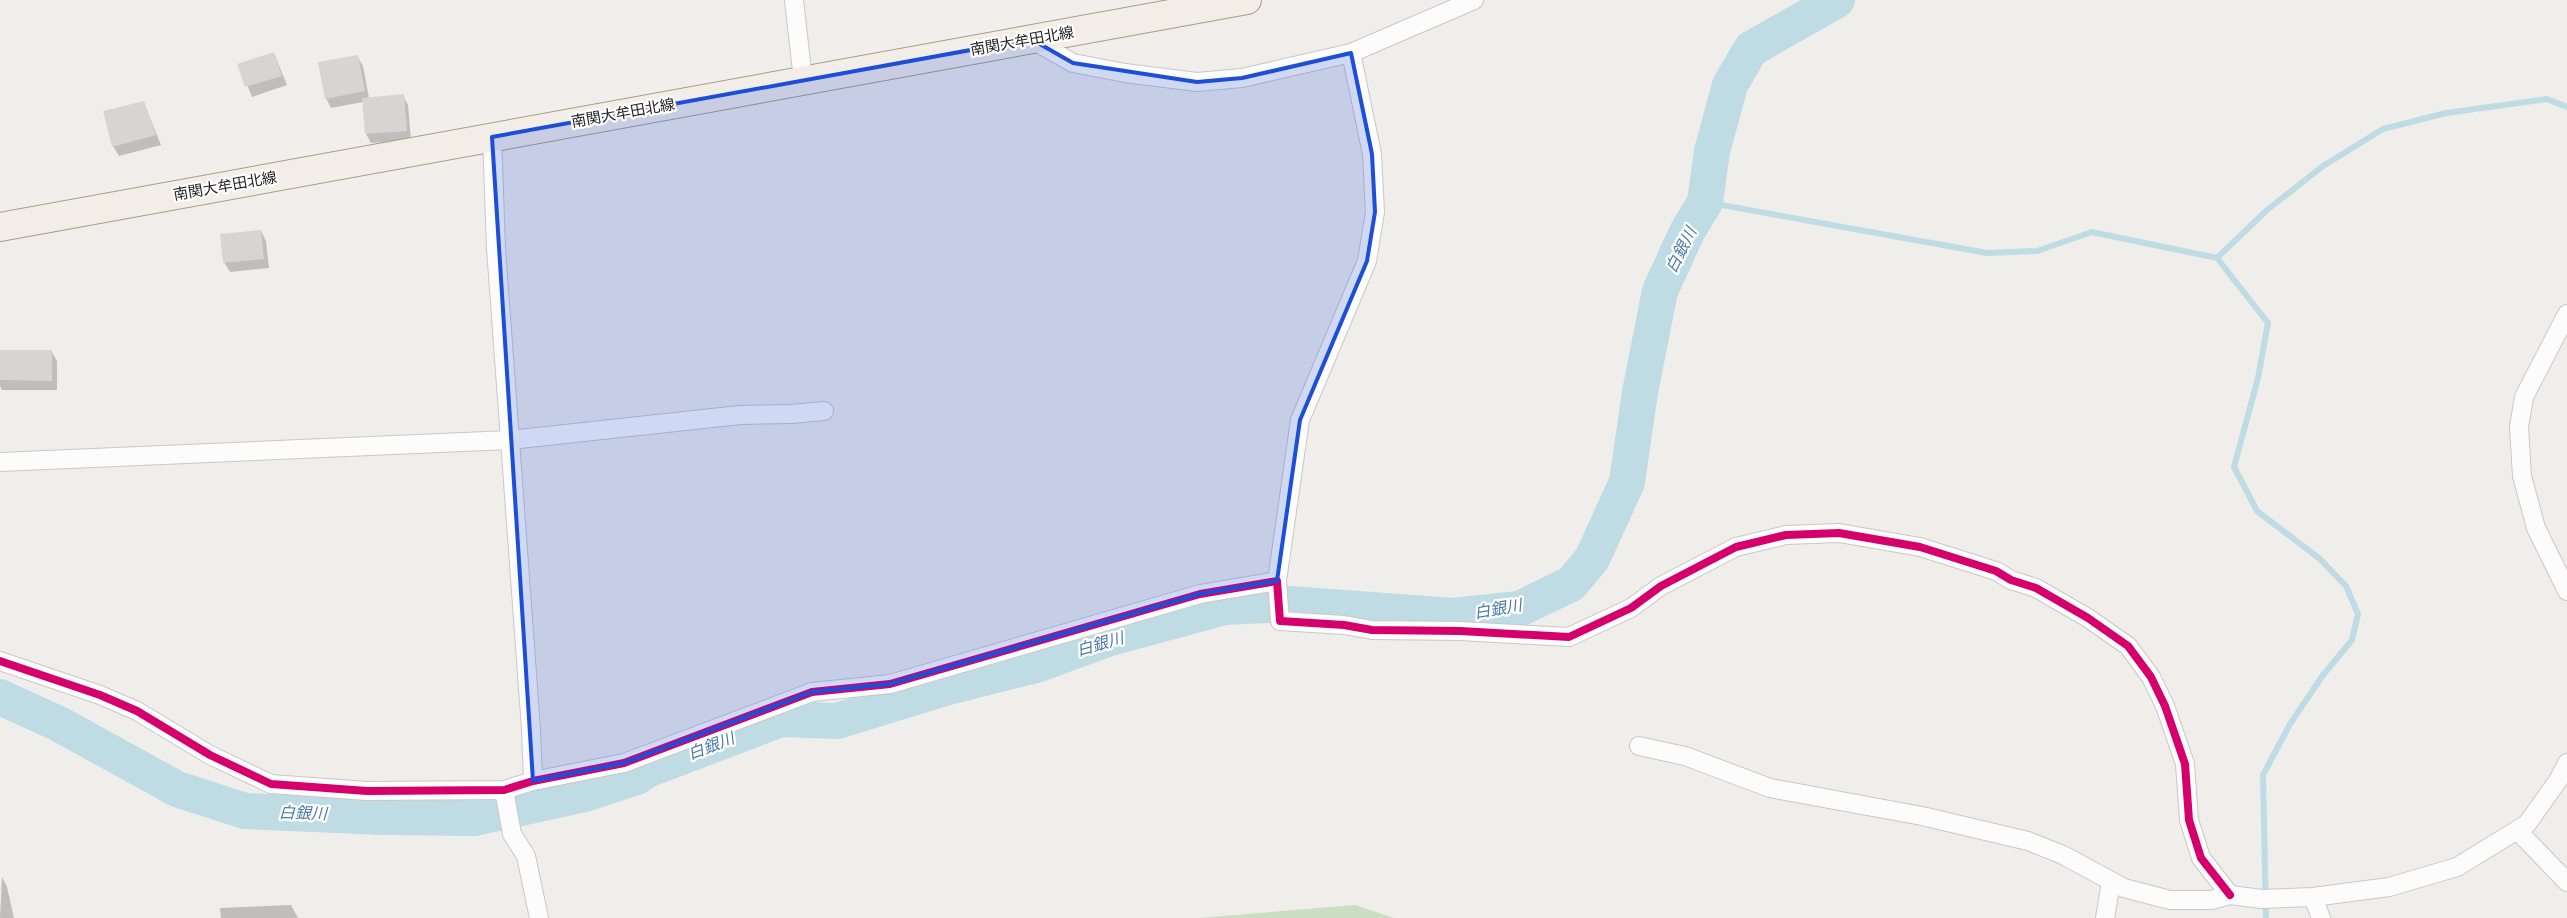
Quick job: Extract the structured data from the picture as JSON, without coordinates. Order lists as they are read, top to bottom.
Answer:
{
  "streets": {
    "main road": ["南関大牟田北線"]
  },
  "water": ["白銀川"]
}
